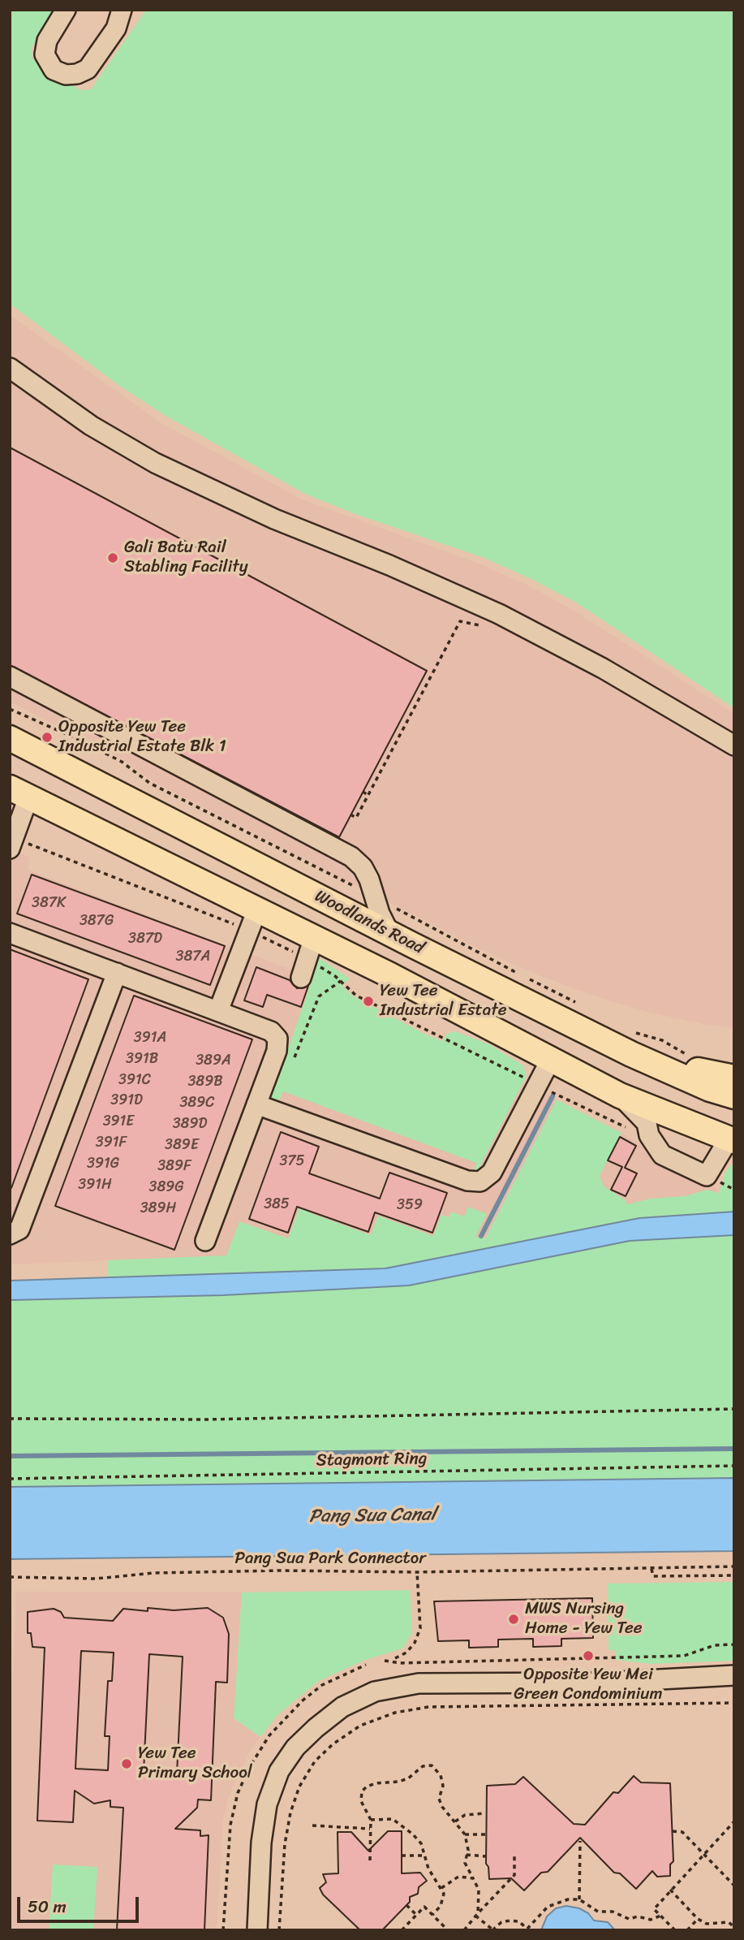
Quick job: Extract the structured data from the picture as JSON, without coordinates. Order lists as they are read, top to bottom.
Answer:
{
  "streets": {
    "main road": ["Woodlands Road"],
    "path": ["Stagmont Ring", "Pang Sua Park Connector"]
  },
  "water": ["Pang Sua Canal"],
  "places": [
    "Gali Batu Rail Stabling Facility",
    "Opposite Yew Tee Industrial Estate Blk 1",
    "Yew Tee Industrial Estate",
    "MWS Nursing Home - Yew Tee",
    "Opposite Yew Mei Green Condominium",
    "Yew Tee Primary School"
  ],
  "house_numbers": [
    "387K",
    "387G",
    "387D",
    "387A",
    "391A",
    "391B",
    "389A",
    "391C",
    "389B",
    "391D",
    "389C",
    "391E",
    "389D",
    "391F",
    "389E",
    "375",
    "391G",
    "389F",
    "391H",
    "389G",
    "385",
    "359",
    "389H"
  ],
  "scale_bar": "50 m"
}
